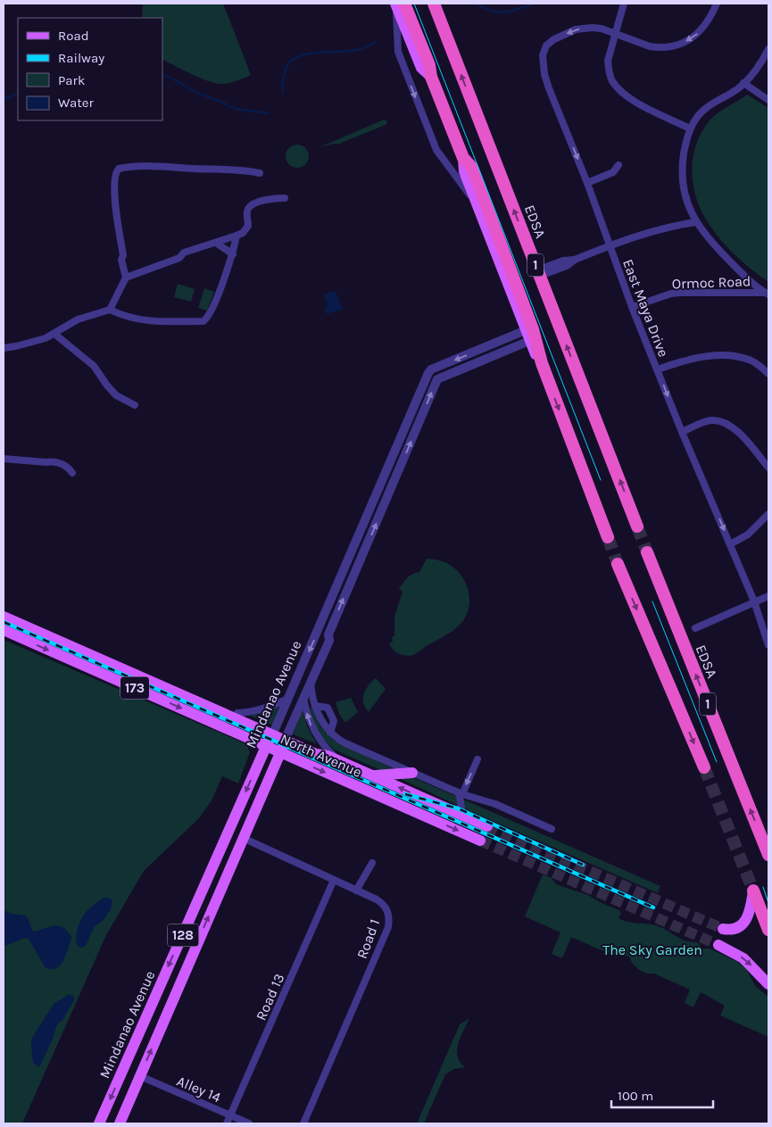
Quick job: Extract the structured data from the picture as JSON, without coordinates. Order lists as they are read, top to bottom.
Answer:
{
  "streets": {
    "highway": ["EDSA", "1"],
    "main road": [
      "173",
      "Mindanao Avenue",
      "North Avenue",
      "128"
    ],
    "street": [
      "Ormoc Road",
      "East Maya Drive",
      "Road 1",
      "Road 13",
      "Alley 14"
    ]
  },
  "crossings": [
    ["1", "Mindanao Avenue"],
    ["Ormoc Road", "East Maya Drive"],
    ["Mindanao Avenue", "North Avenue"],
    ["Mindanao Avenue", "Road 1"],
    ["Mindanao Avenue", "Alley 14"],
    ["Road 1", "Road 13"],
    ["Road 13", "Alley 14"]
  ],
  "parks": ["The Sky Garden"],
  "legend": [
    "Road",
    "Railway",
    "Park",
    "Water"
  ],
  "scale_bar": "100 m"
}
